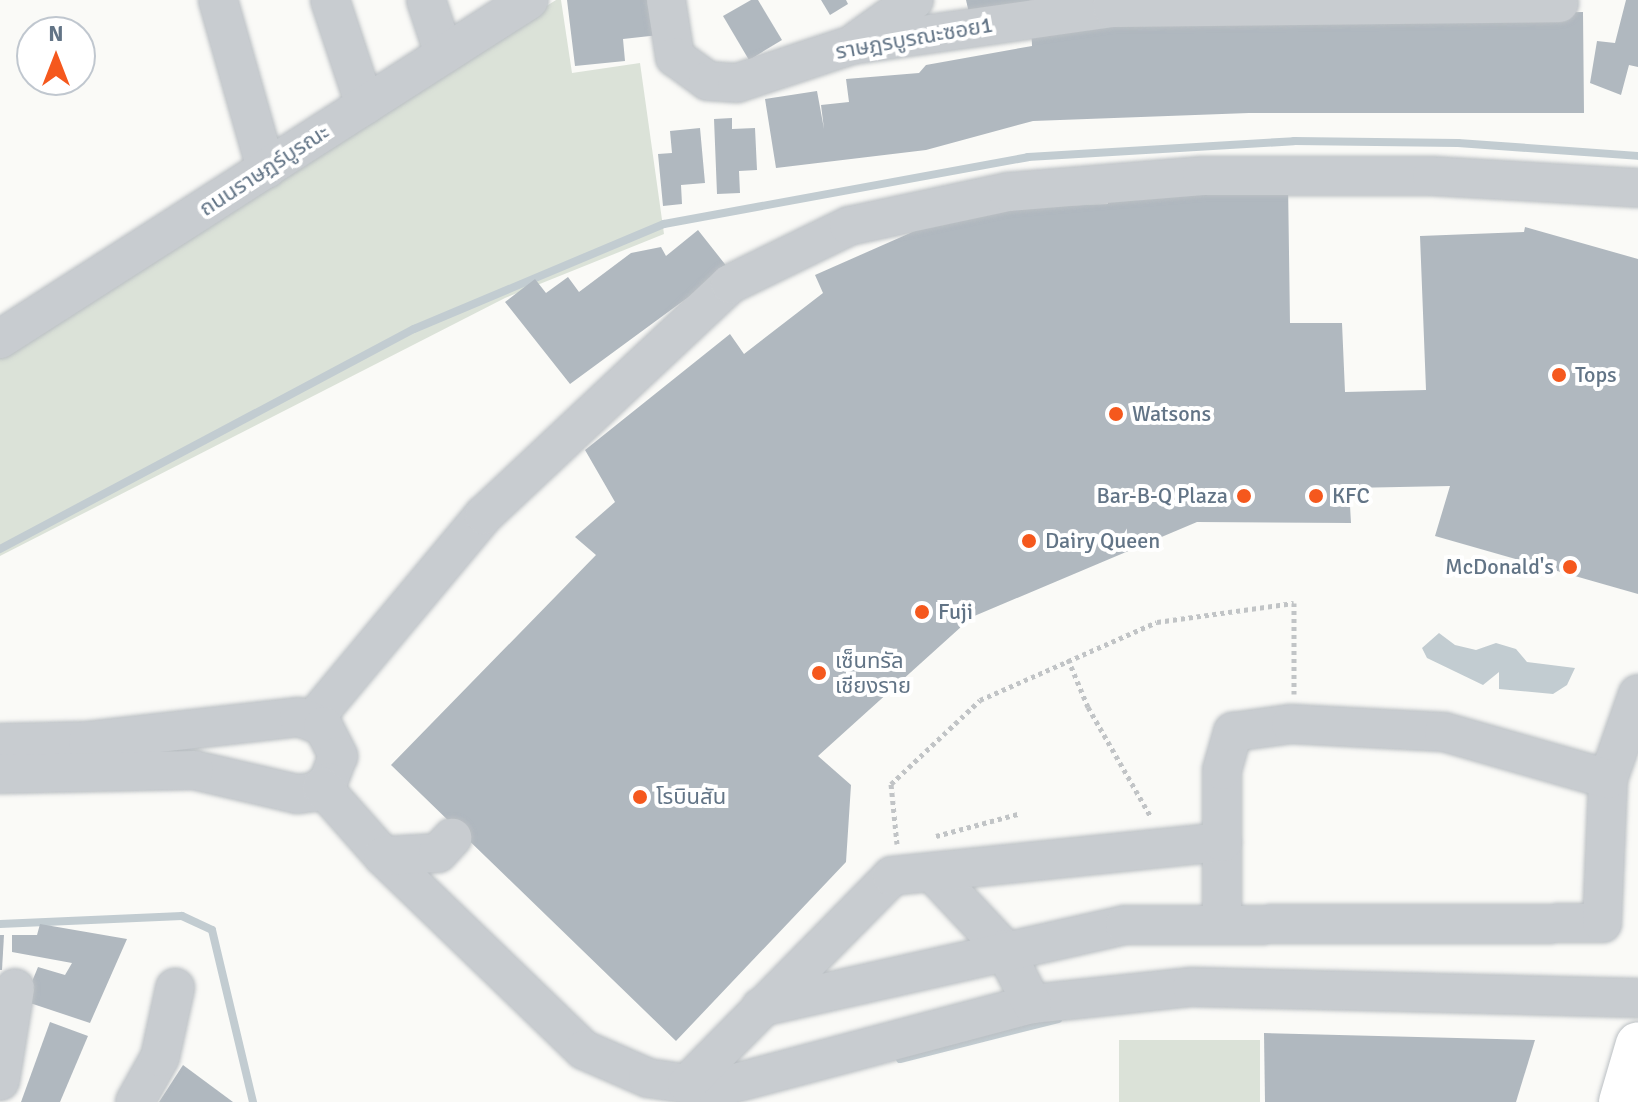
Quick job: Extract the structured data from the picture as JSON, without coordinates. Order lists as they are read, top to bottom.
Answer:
{
  "streets": {
    "street": ["ราษฎรบูรณะซอย1", "ถนนราษฎร์บูรณะ"]
  },
  "places": [
    "Tops",
    "Watsons",
    "Bar-B-Q Plaza",
    "KFC",
    "Dairy Queen",
    "McDonald's",
    "Fuji",
    "เซ็นทรัล เชียงราย",
    "โรบินสัน"
  ],
  "north": "top"
}
